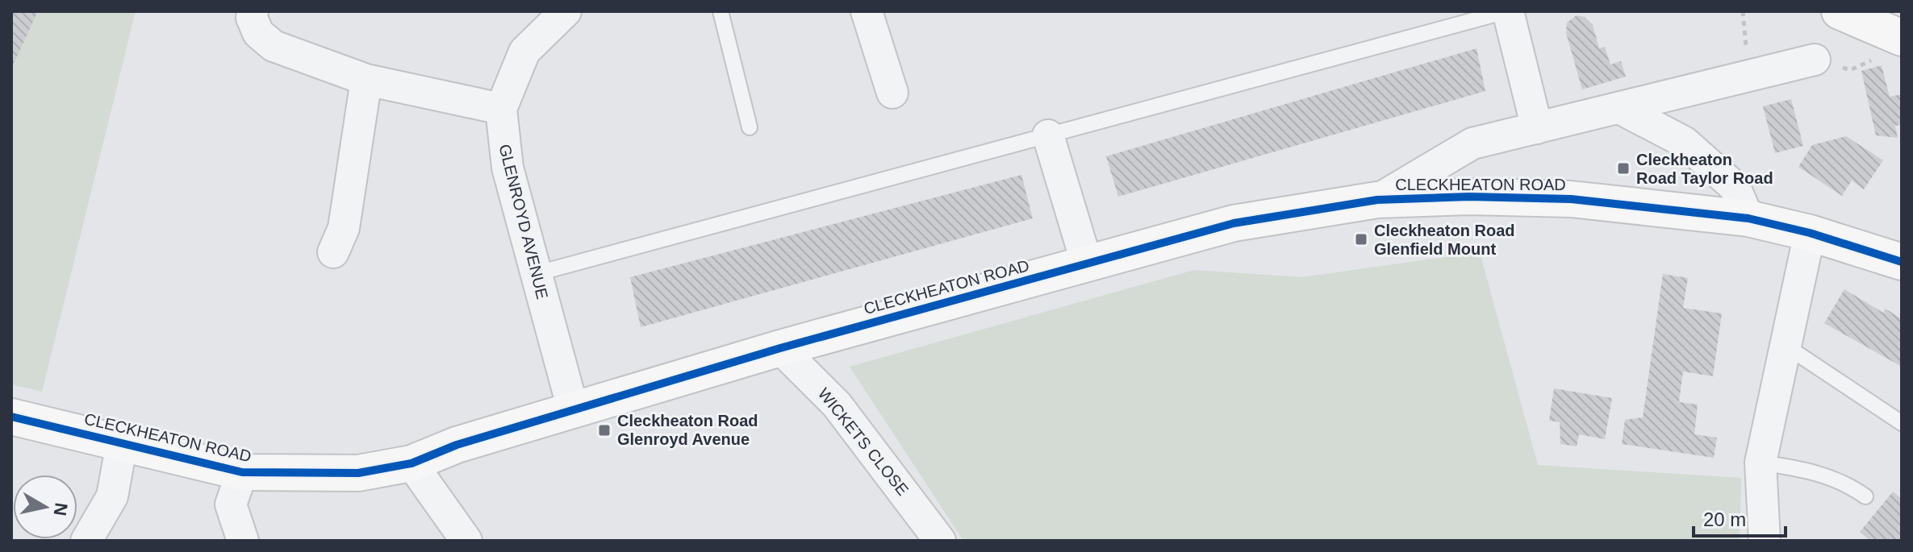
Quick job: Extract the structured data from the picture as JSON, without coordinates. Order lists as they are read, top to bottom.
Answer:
{
  "streets": {
    "street": ["CLECKHEATON ROAD", "GLENROYD AVENUE", "WICKETS CLOSE"]
  },
  "crossings": [
    ["CLECKHEATON ROAD", "GLENROYD AVENUE"],
    ["CLECKHEATON ROAD", "WICKETS CLOSE"]
  ],
  "places": {
    "transit": ["Cleckheaton Road Taylor Road", "Cleckheaton Road Glenfield Mount", "Cleckheaton Road Glenroyd Avenue"]
  },
  "scale_bar": "20 m",
  "north": "right"
}
